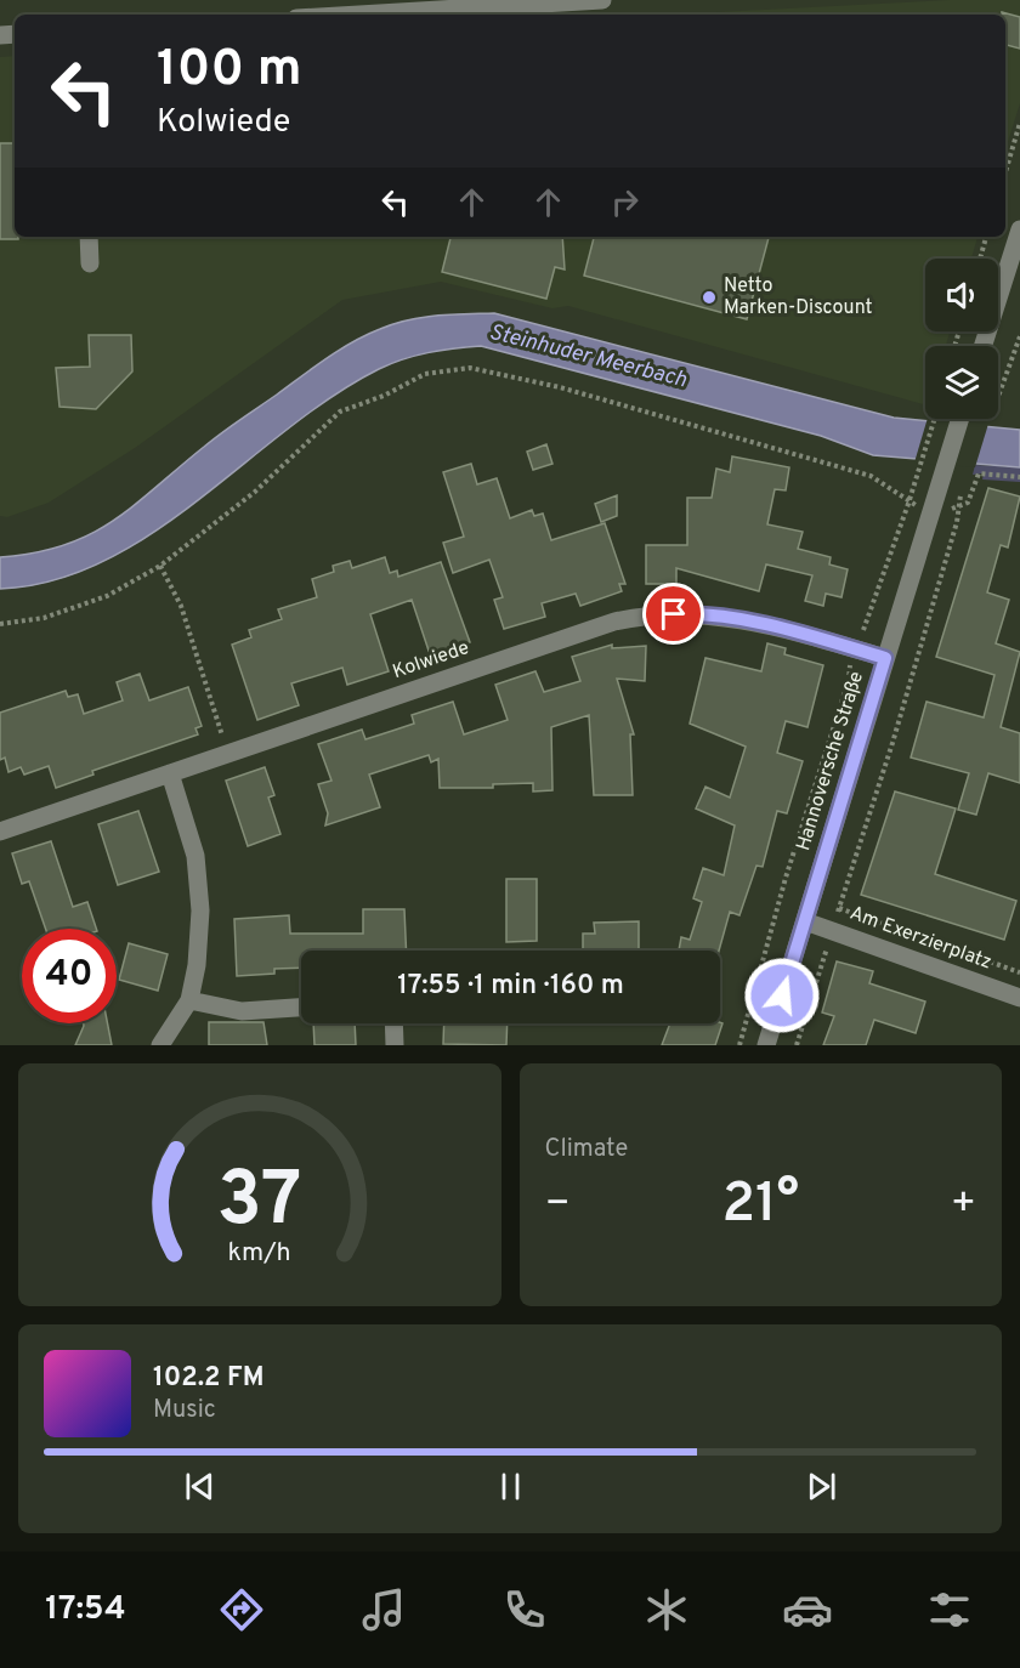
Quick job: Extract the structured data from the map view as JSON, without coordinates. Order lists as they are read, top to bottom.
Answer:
{
  "streets": {
    "street": ["Kolwiede", "Hannoversche Straße", "Am Exerzierplatz"]
  },
  "crossings": [
    ["Kolwiede", "Hannoversche Straße"],
    ["Hannoversche Straße", "Am Exerzierplatz"]
  ],
  "water": ["Steinhuder Meerbach"],
  "places": ["Netto Marken-Discount"],
  "page": {
    "turn": ["100 m", "Kolwiede"],
    "limit": "40",
    "trip": "17:55 · 1 min · 160 m",
    "tile": "Climate",
    "heat": ["−", "21°", "+"],
    "song": ["102.2 FM", "Music"],
    "tabs": "17:54",
    "gauge": ["37", "km/h"]
  }
}
